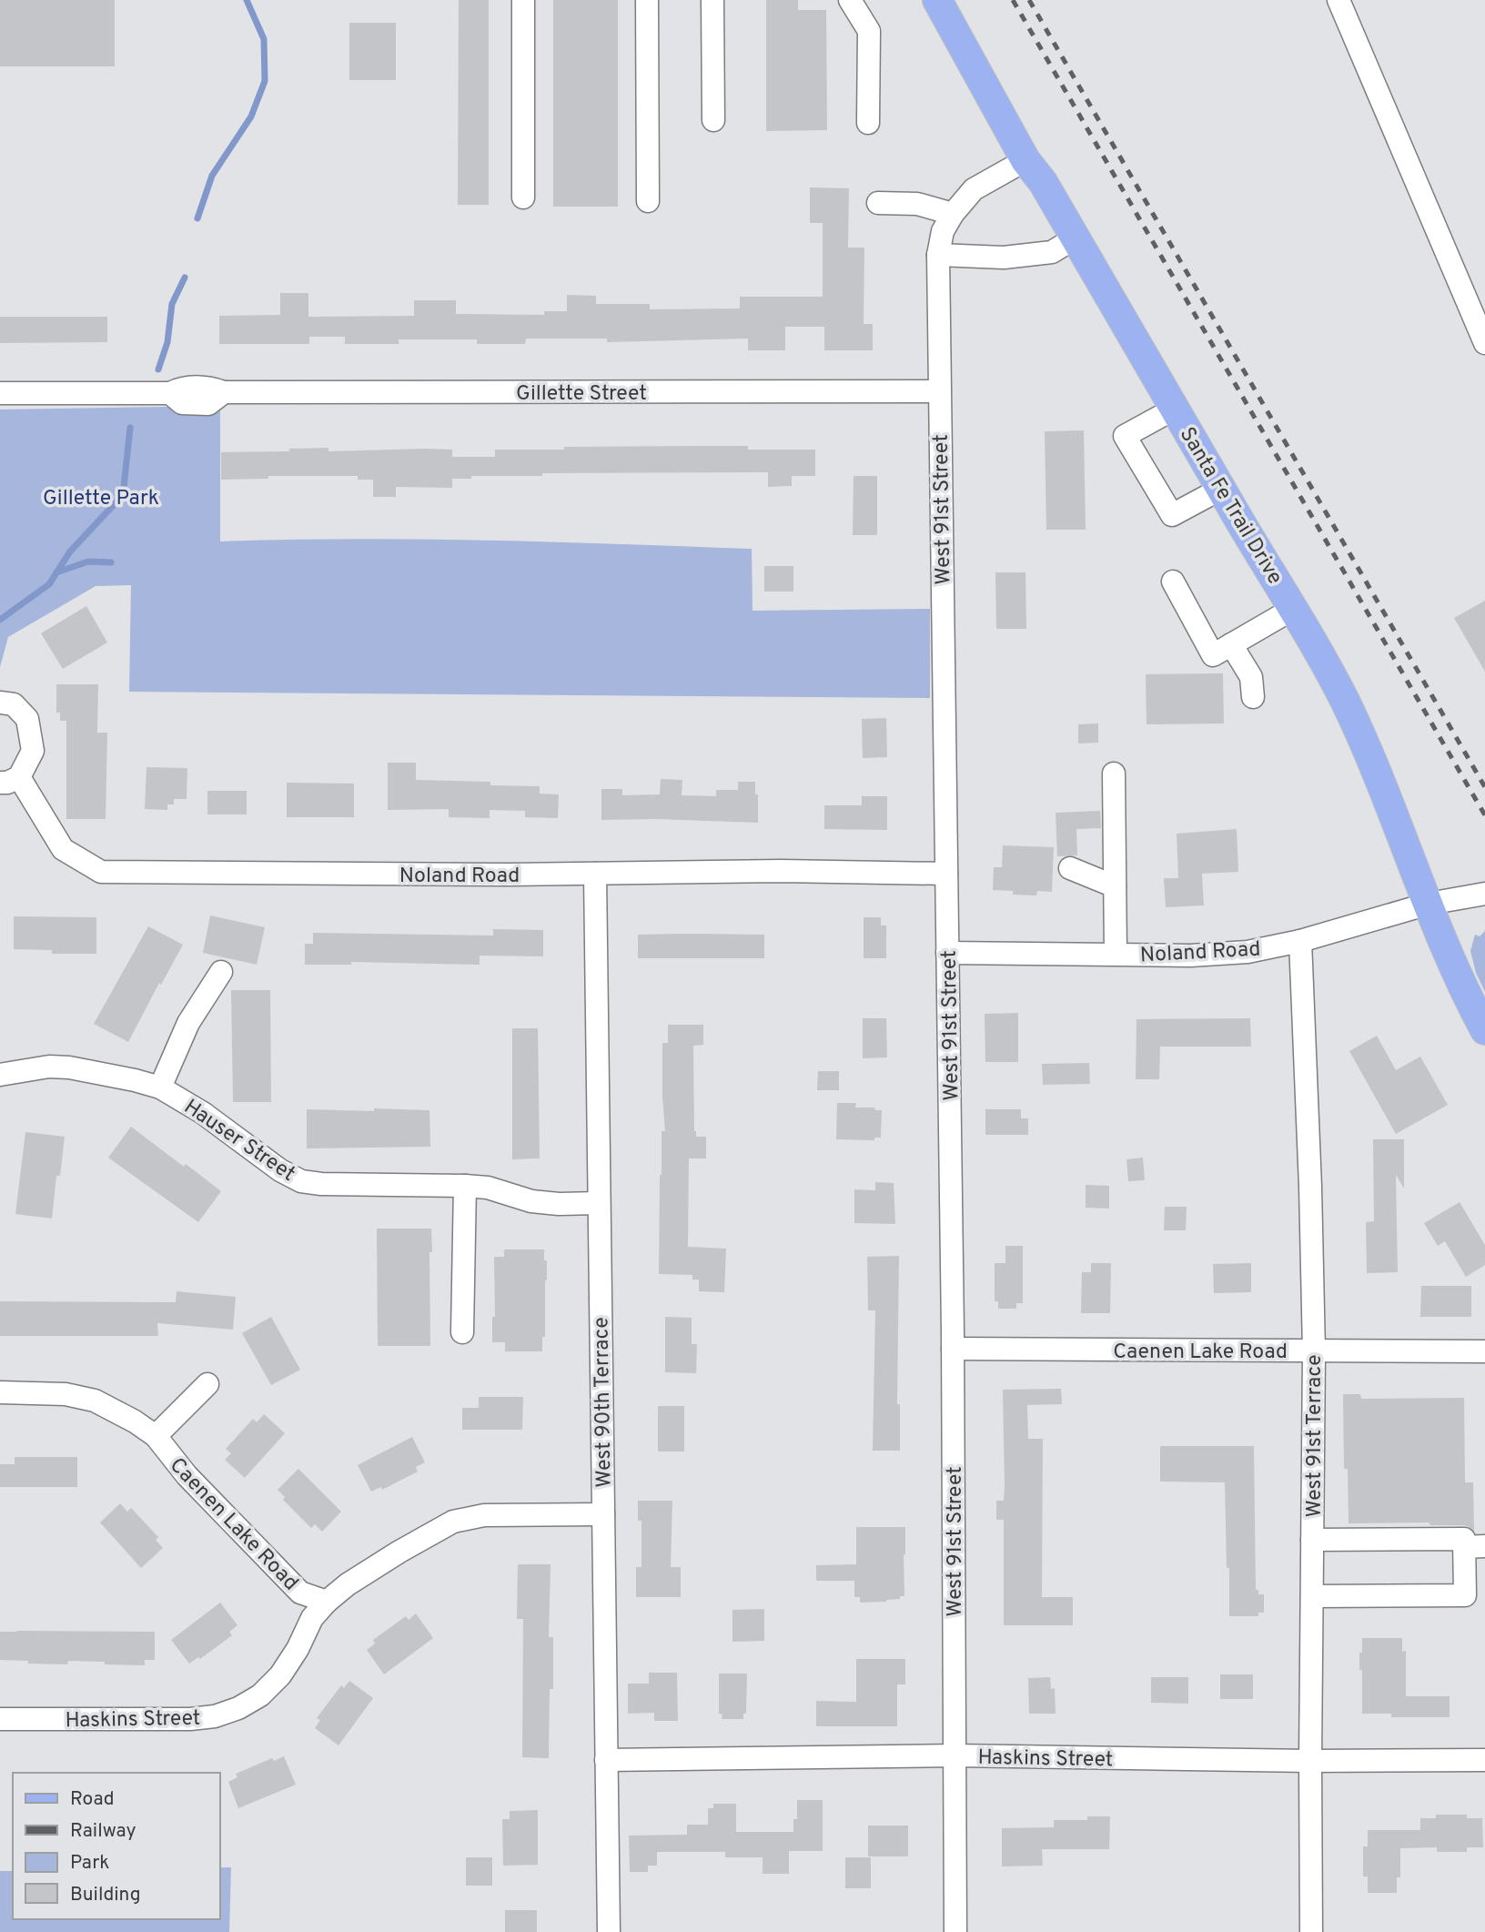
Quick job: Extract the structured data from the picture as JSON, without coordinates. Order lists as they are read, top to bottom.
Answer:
{
  "streets": {
    "main road": ["Santa Fe Trail Drive"],
    "street": [
      "Gillette Street",
      "West 91st Street",
      "Noland Road",
      "Hauser Street",
      "Caenen Lake Road",
      "West 90th Terrace",
      "West 91st Terrace",
      "Haskins Street"
    ]
  },
  "crossings": [
    ["Gillette Street", "West 91st Street"],
    ["Santa Fe Trail Drive", "West 91st Street"],
    ["Santa Fe Trail Drive", "Noland Road"],
    ["West 91st Street", "Noland Road"],
    ["West 91st Street", "Caenen Lake Road"],
    ["West 91st Street", "Haskins Street"],
    ["Noland Road", "West 90th Terrace"],
    ["Noland Road", "West 91st Terrace"],
    ["Hauser Street", "West 90th Terrace"],
    ["Caenen Lake Road", "West 91st Terrace"],
    ["Caenen Lake Road", "Haskins Street"],
    ["West 90th Terrace", "Haskins Street"],
    ["West 91st Terrace", "Haskins Street"]
  ],
  "parks": ["Gillette Park"],
  "legend": [
    "Road",
    "Railway",
    "Park",
    "Building"
  ]
}
